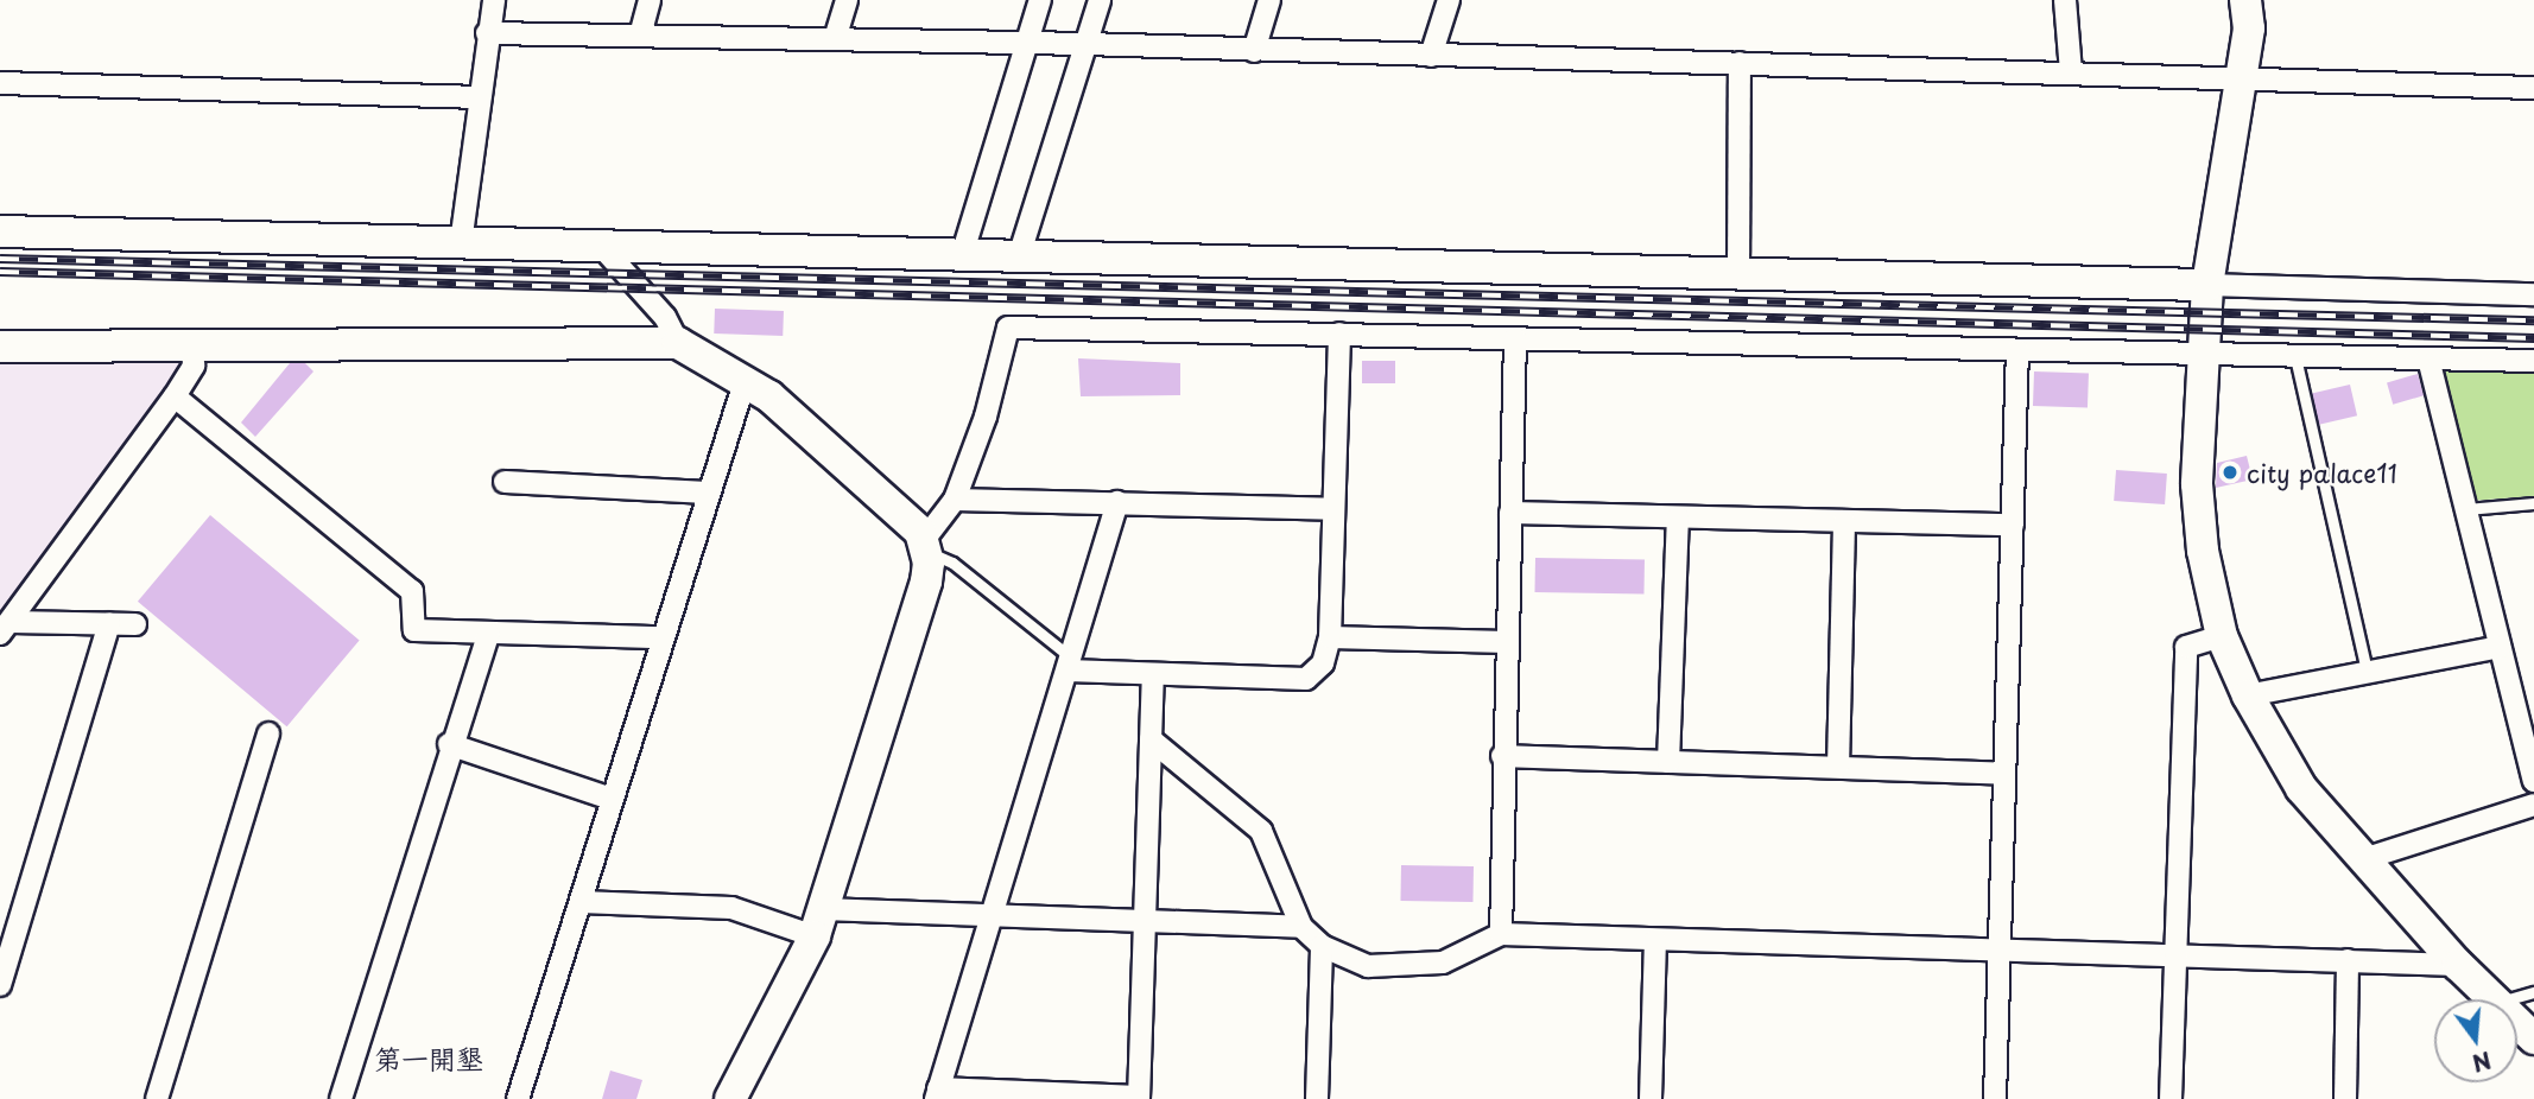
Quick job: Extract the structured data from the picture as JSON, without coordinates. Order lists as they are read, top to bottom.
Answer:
{
  "districts": ["第一開墾"],
  "places": ["city palace11"],
  "north": "bottom"
}
